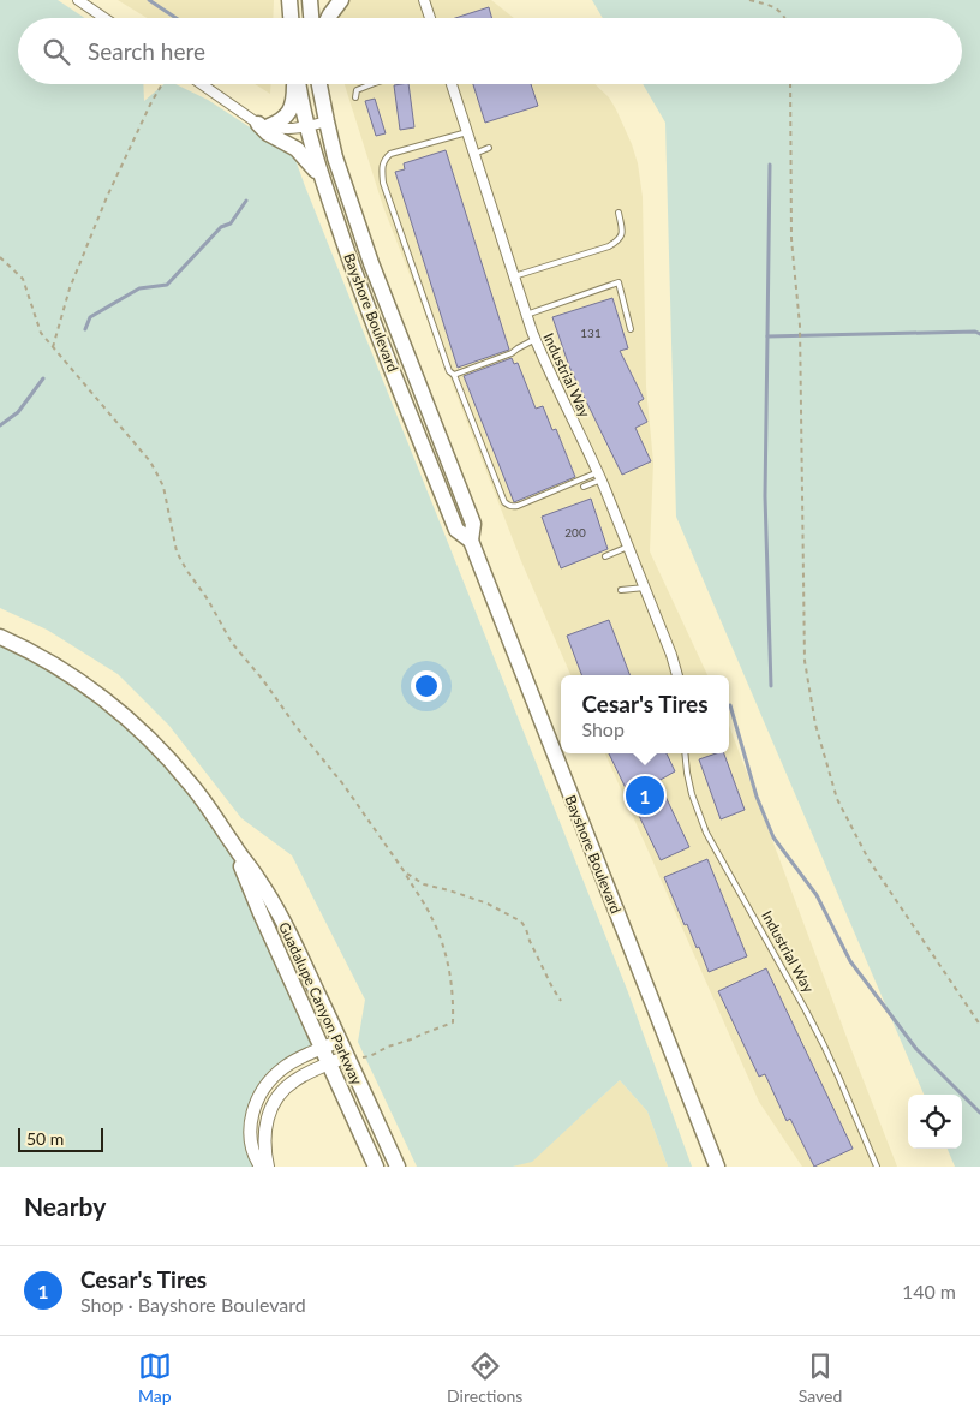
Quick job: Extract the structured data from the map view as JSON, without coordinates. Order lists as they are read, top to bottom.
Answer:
{
  "streets": {
    "main road": ["Bayshore Boulevard", "Guadalupe Canyon Parkway"],
    "street": ["Industrial Way"]
  },
  "house_numbers": ["131", "200"],
  "scale_bar": "50 m",
  "page": {
    "search": "Search here",
    "popup": ["Cesar's Tires", "Shop"],
    "pins": "1",
    "scale": "50 m",
    "heading": "Nearby",
    "list": [
      {
        "mark": "1",
        "name": "Cesar's Tires",
        "note": "Shop · Bayshore Boulevard",
        "value": "140 m"
      }
    ],
    "nav": ["Map", "Directions", "Saved"]
  }
}
